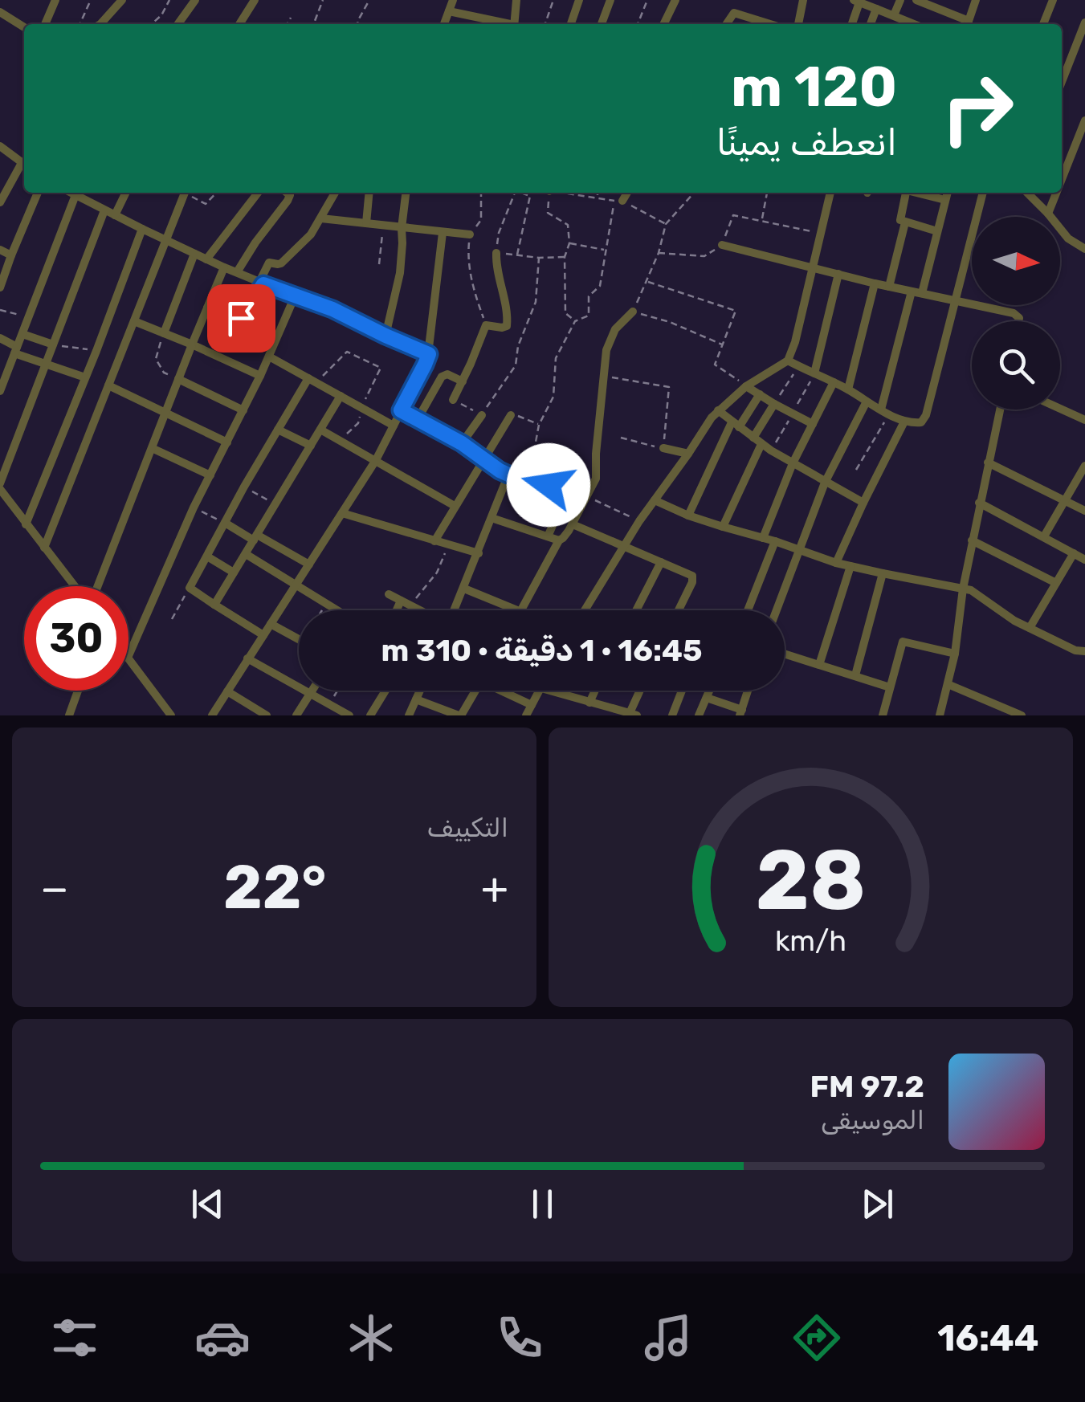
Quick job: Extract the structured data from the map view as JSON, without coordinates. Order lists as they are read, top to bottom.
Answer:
{
  "north": "right",
  "page": {
    "turn": ["120 m", "انعطف يمينًا"],
    "limit": "30",
    "trip": "16:45 · 1 دقيقة · 310 m",
    "tile": "التكييف",
    "heat": ["−", "22°", "+"],
    "song": ["97.2 FM", "الموسيقى"],
    "tabs": "16:44",
    "gauge": ["28", "km/h"]
  }
}
